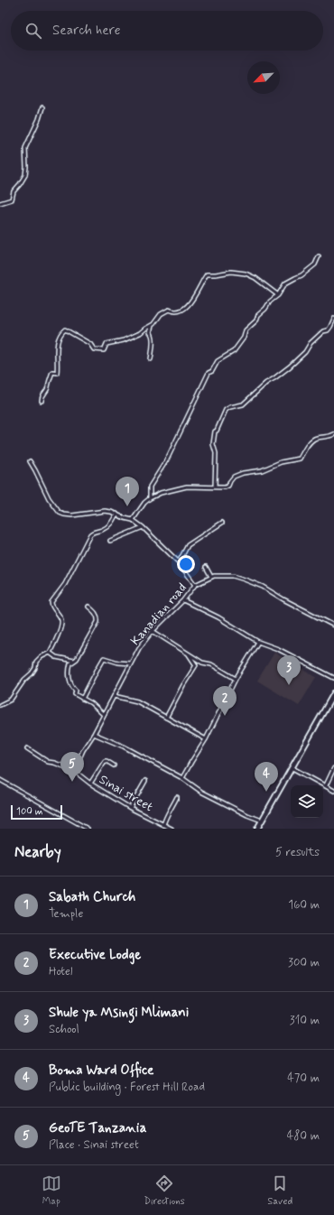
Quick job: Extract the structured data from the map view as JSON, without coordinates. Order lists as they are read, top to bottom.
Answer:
{
  "streets": {
    "street": ["Kanadian road", "Sinai street"]
  },
  "crossings": [
    ["Kanadian road", "Sinai street"]
  ],
  "scale_bar": "100 m",
  "north": "bottom left",
  "page": {
    "search": "Search here",
    "pins": [
      "1",
      "3",
      "2",
      "5",
      "4"
    ],
    "scale": "100 m",
    "heading": ["Nearby", "5 results"],
    "list": [
      {
        "mark": "1",
        "name": "Sabath Church",
        "note": "Temple",
        "value": "160 m"
      },
      {
        "mark": "2",
        "name": "Executive Lodge",
        "note": "Hotel",
        "value": "300 m"
      },
      {
        "mark": "3",
        "name": "Shule ya Msingi Mlimani",
        "note": "School",
        "value": "310 m"
      },
      {
        "mark": "4",
        "name": "Boma Ward Office",
        "note": "Public building · Forest Hill Road",
        "value": "470 m"
      },
      {
        "mark": "5",
        "name": "GeoTE Tanzania",
        "note": "Place · Sinai street",
        "value": "480 m"
      }
    ],
    "nav": ["Map", "Directions", "Saved"]
  }
}
